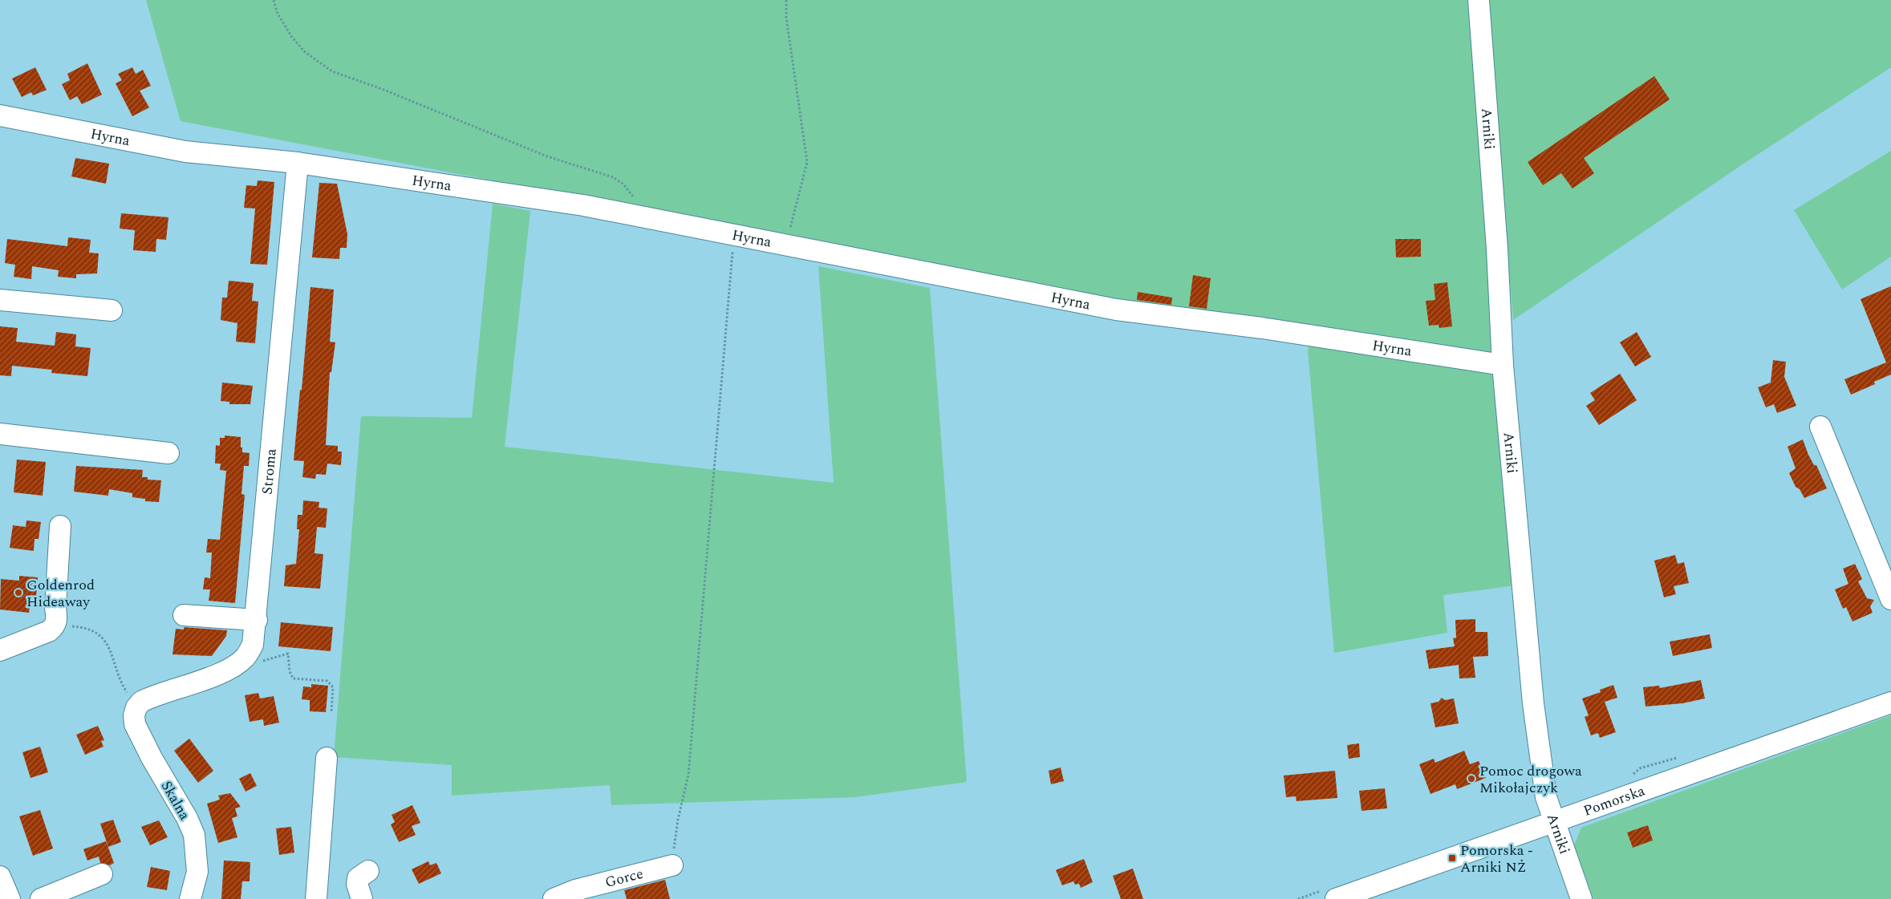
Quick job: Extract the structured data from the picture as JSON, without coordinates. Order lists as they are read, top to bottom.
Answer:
{
  "streets": {
    "street": [
      "Arniki",
      "Hyrna",
      "Stroma",
      "Skalna",
      "Pomorska",
      "Gorce"
    ]
  },
  "crossings": [
    ["Arniki", "Hyrna"],
    ["Arniki", "Pomorska"],
    ["Hyrna", "Stroma"],
    ["Stroma", "Skalna"]
  ],
  "places": {
    "other": ["Goldenrod Hideaway", "Pomoc drogowa Mikołajczyk"],
    "transit": ["Pomorska - Arniki NŻ"]
  }
}
